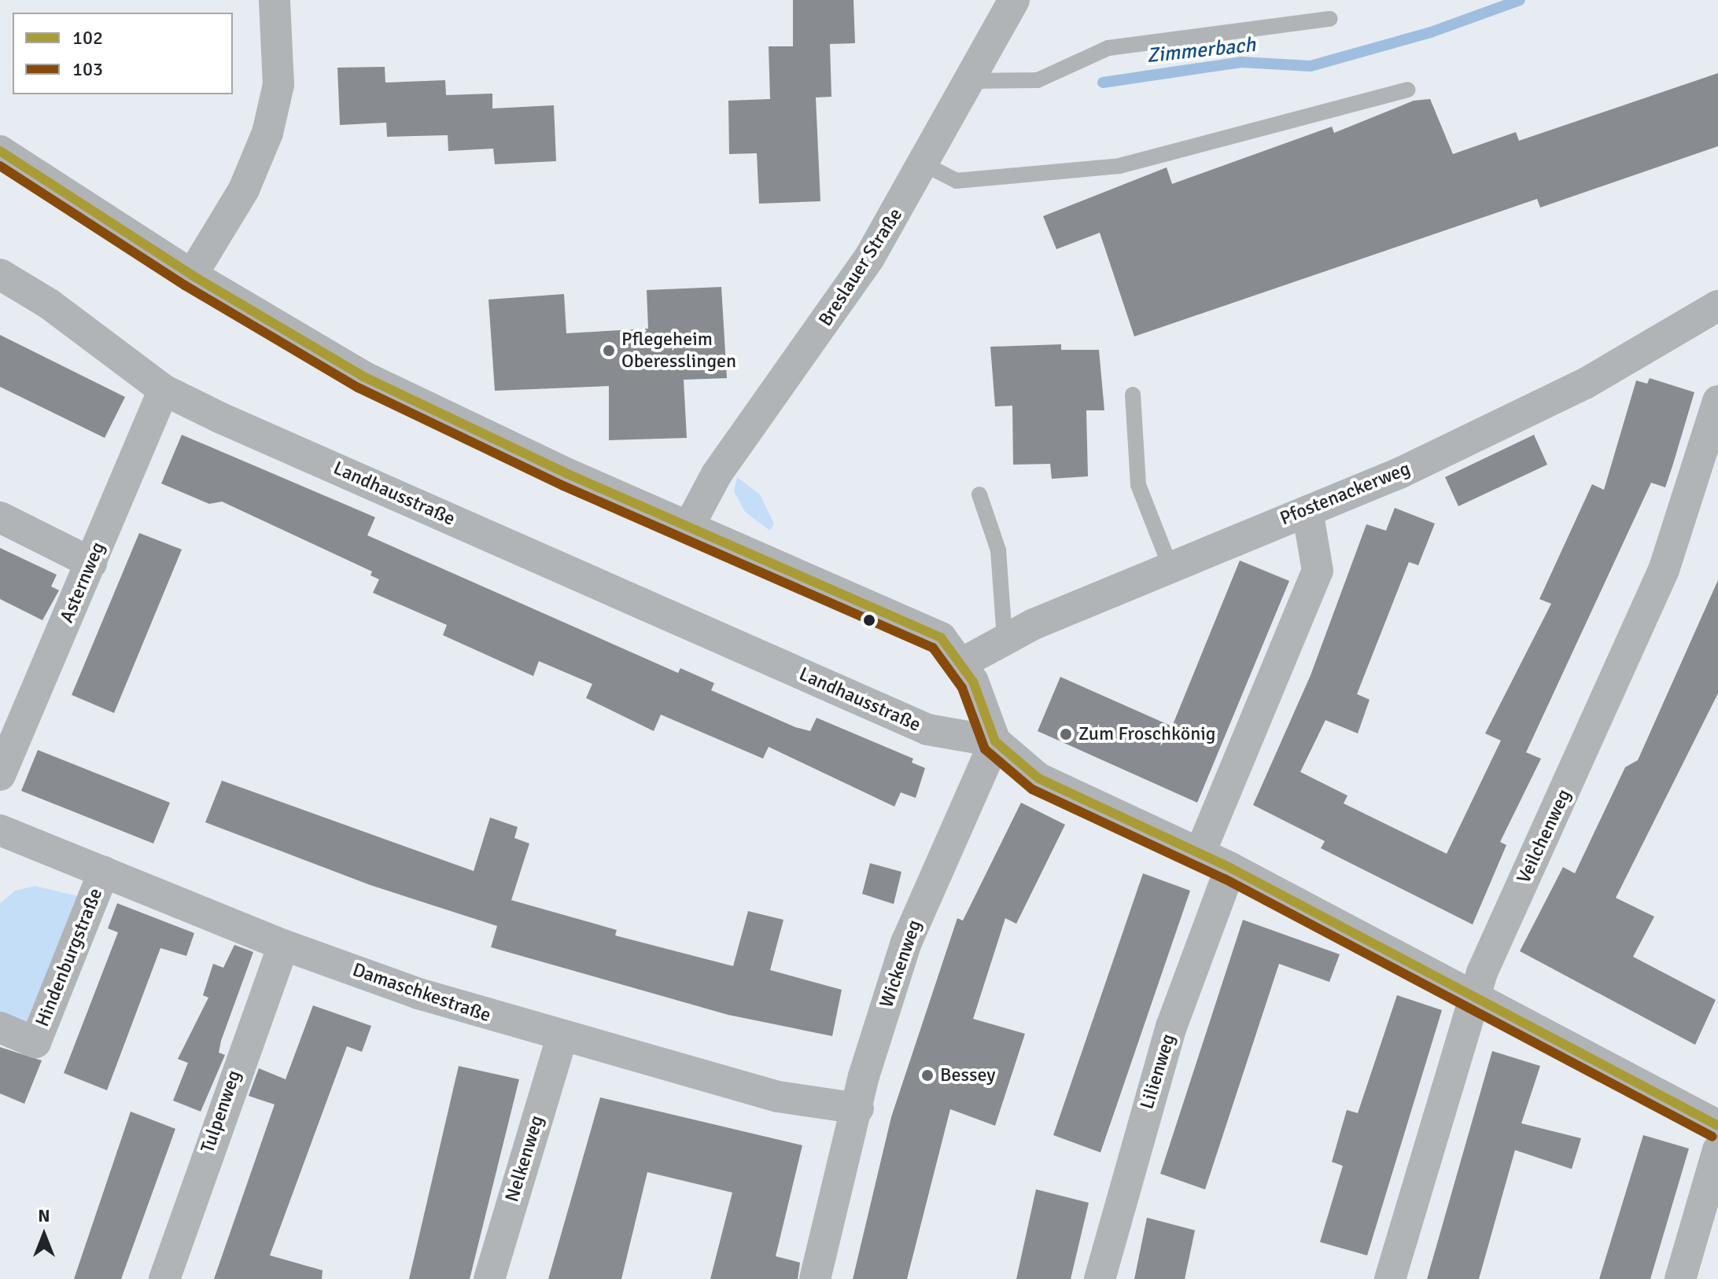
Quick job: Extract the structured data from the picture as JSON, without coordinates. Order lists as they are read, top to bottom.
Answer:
{
  "streets": {
    "street": [
      "Breslauer Straße",
      "Landhausstraße",
      "Pfostenackerweg",
      "Asternweg",
      "Veilchenweg",
      "Hindenburgstraße",
      "Wickenweg",
      "Damaschkestraße",
      "Lilienweg",
      "Tulpenweg",
      "Nelkenweg"
    ]
  },
  "crossings": [
    ["Landhausstraße", "Asternweg"],
    ["Landhausstraße", "Wickenweg"],
    ["Hindenburgstraße", "Damaschkestraße"],
    ["Wickenweg", "Damaschkestraße"],
    ["Damaschkestraße", "Tulpenweg"],
    ["Damaschkestraße", "Nelkenweg"]
  ],
  "water": ["Zimmerbach"],
  "places": ["Pflegeheim Oberesslingen", "Zum Froschkönig", "Bessey"],
  "lines": ["transit line 102", "transit line 103"],
  "legend": ["102", "103"],
  "north": "top"
}
